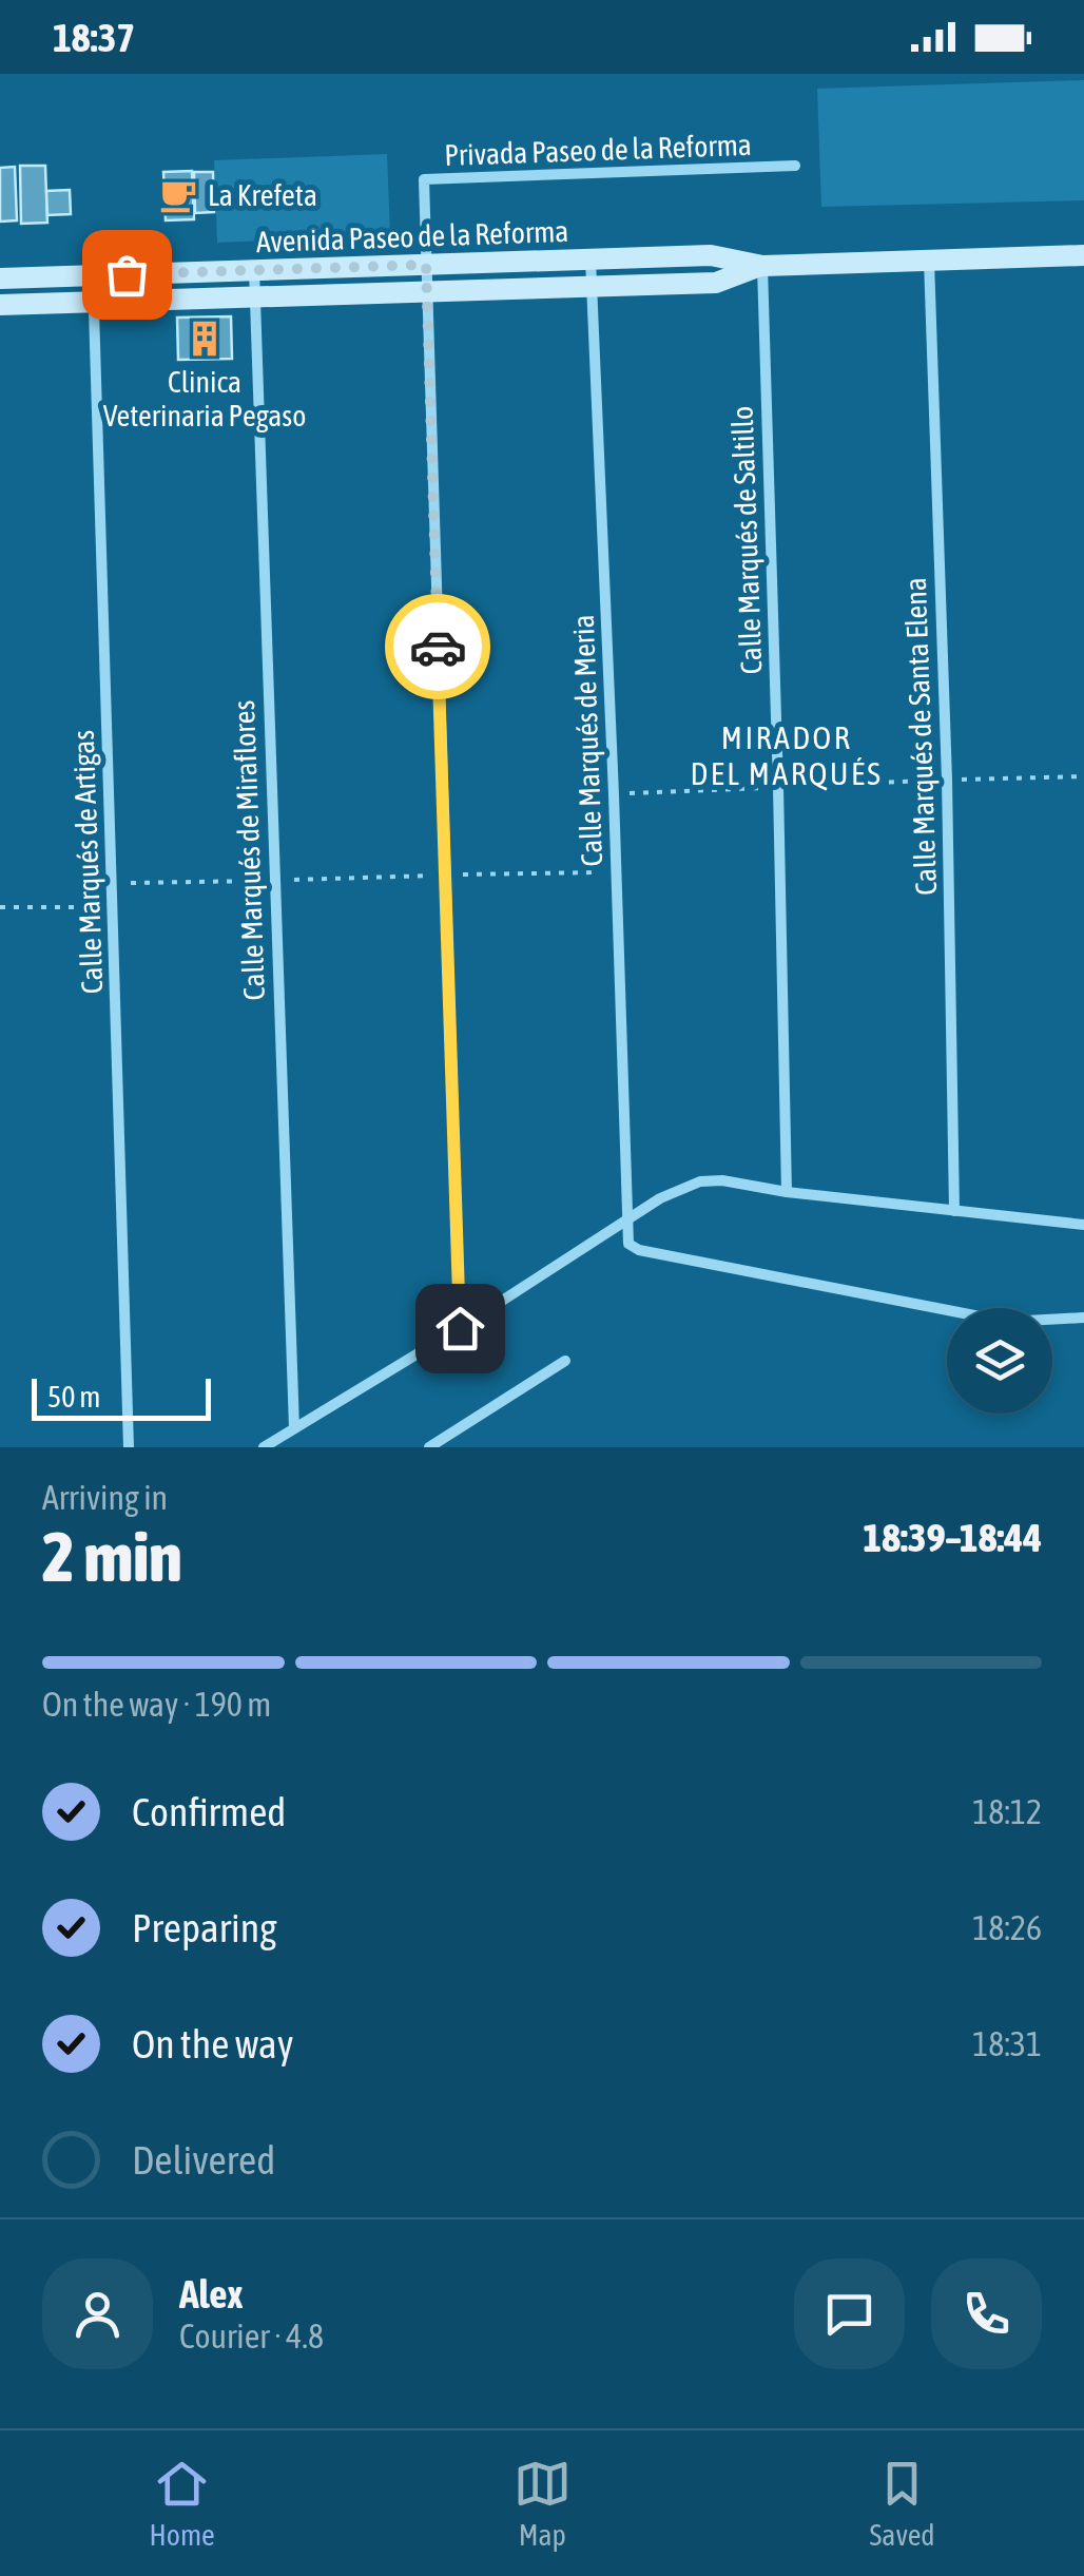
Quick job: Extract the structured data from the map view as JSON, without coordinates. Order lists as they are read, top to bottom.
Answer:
{
  "streets": {
    "street": [
      "Privada Paseo de la Reforma",
      "Avenida Paseo de la Reforma",
      "Calle Marqués de Saltillo",
      "Calle Marqués de Santa Elena",
      "Calle Marqués de Meria",
      "Calle Marqués de Miraflores",
      "Calle Marqués de Artigas"
    ]
  },
  "crossings": [
    ["Privada Paseo de la Reforma", "Avenida Paseo de la Reforma"],
    ["Avenida Paseo de la Reforma", "Calle Marqués de Saltillo"],
    ["Avenida Paseo de la Reforma", "Calle Marqués de Santa Elena"],
    ["Avenida Paseo de la Reforma", "Calle Marqués de Meria"],
    ["Avenida Paseo de la Reforma", "Calle Marqués de Miraflores"],
    ["Avenida Paseo de la Reforma", "Calle Marqués de Artigas"]
  ],
  "districts": ["MIRADOR DEL MARQUÉS"],
  "places": {
    "cafe": ["La Krefeta"],
    "building": ["Clinica Veterinaria Pegaso"]
  },
  "scale_bar": "50 m",
  "page": {
    "status": "18:37",
    "scale": "50 m",
    "heading": ["2 min", "Arriving in", "18:39–18:44"],
    "panel": ["Alex", "Courier · 4.8"],
    "bar": "On the way · 190 m",
    "list": [
      ["Confirmed", "18:12"],
      ["Preparing", "18:26"],
      ["On the way", "18:31"],
      "Delivered"
    ],
    "tabs": ["Home", "Map", "Saved"]
  }
}
